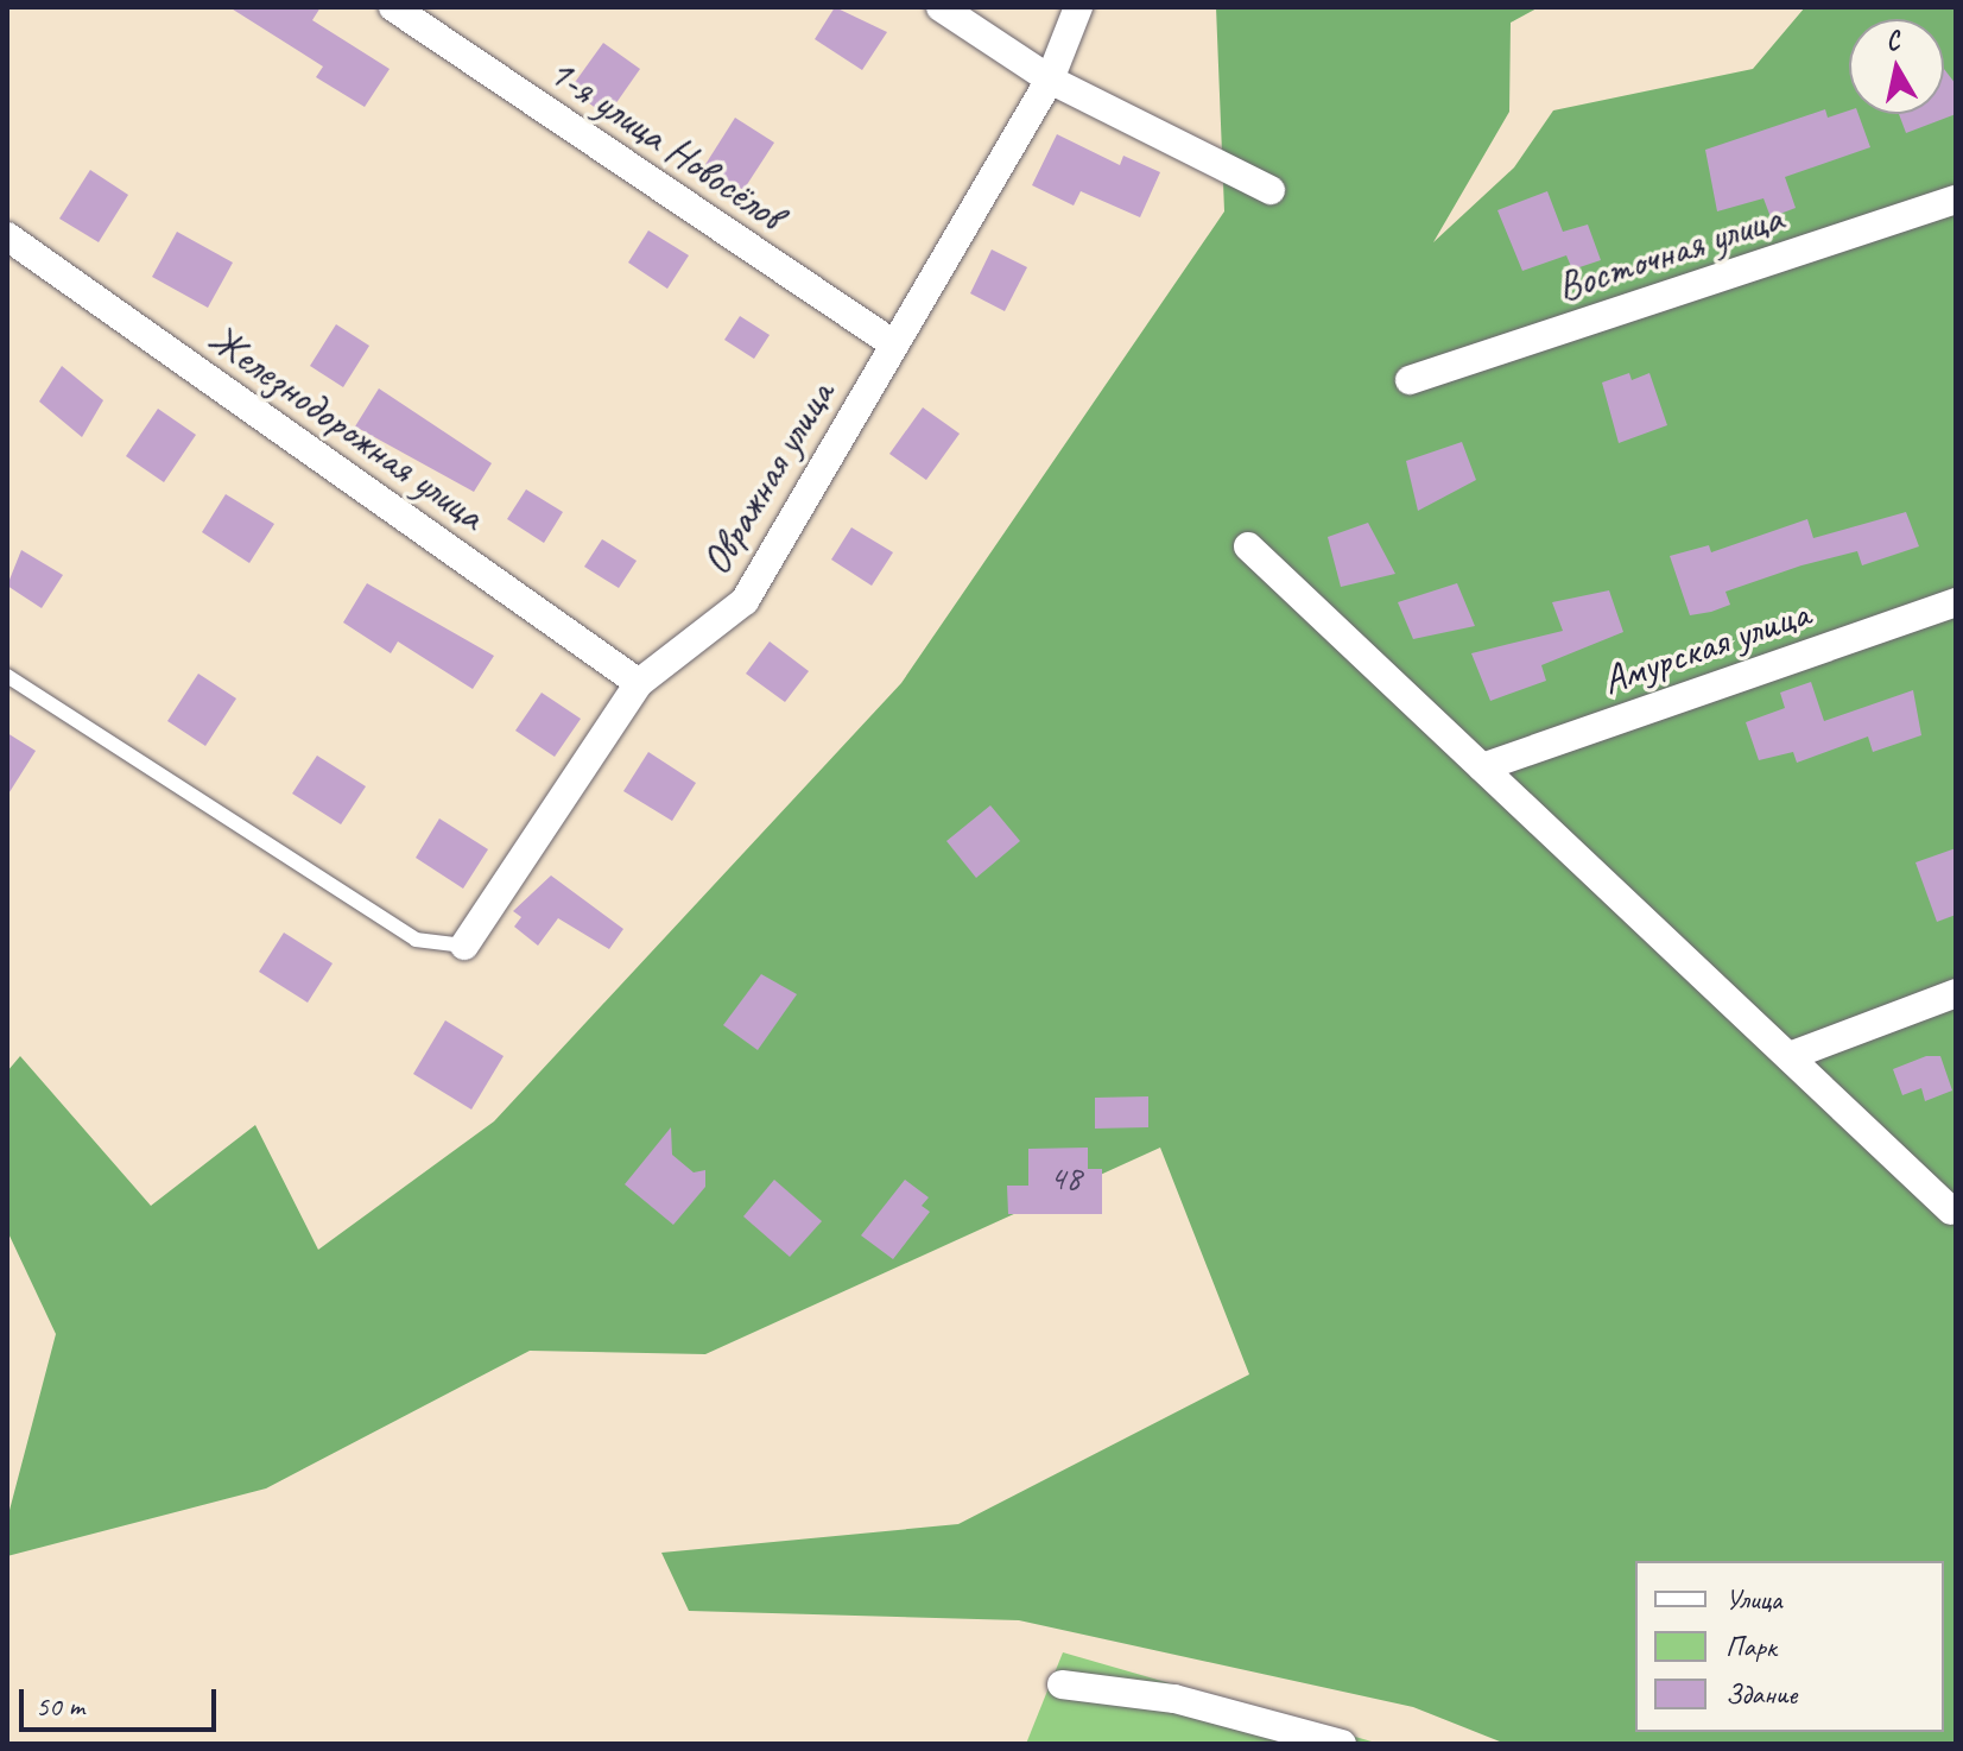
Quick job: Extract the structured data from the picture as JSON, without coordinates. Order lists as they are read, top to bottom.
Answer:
{
  "streets": {
    "street": [
      "1-я улица Новосёлов",
      "Восточная улица",
      "Железнодорожная улица",
      "Овражная улица",
      "Амурская улица"
    ]
  },
  "crossings": [
    ["1-я улица Новосёлов", "Овражная улица"],
    ["Железнодорожная улица", "Овражная улица"]
  ],
  "house_numbers": ["48"],
  "legend": ["Улица", "Парк", "Здание"],
  "scale_bar": "50 m",
  "north": "top"
}
